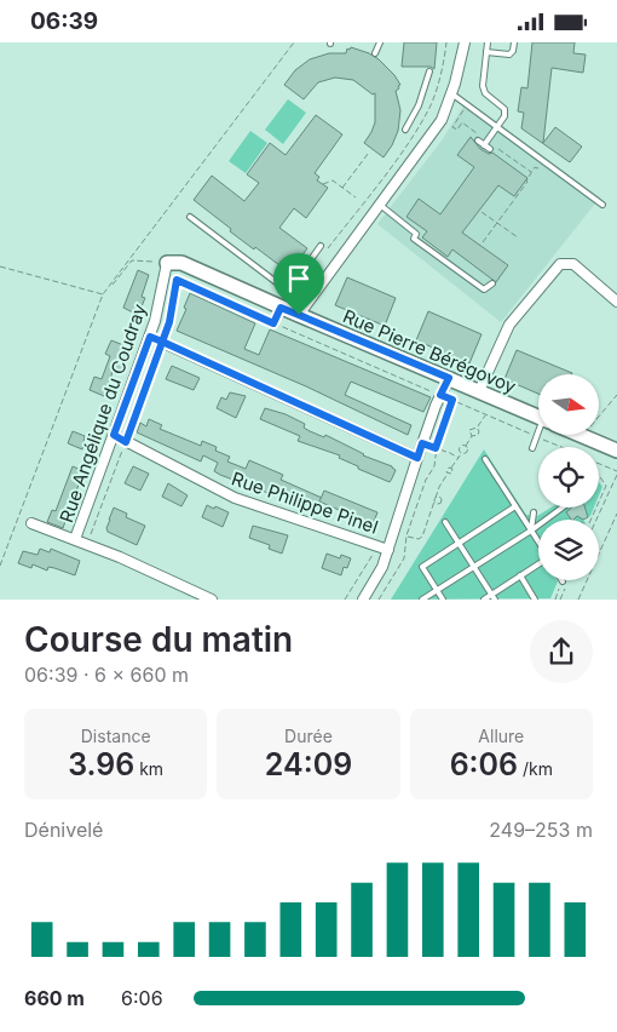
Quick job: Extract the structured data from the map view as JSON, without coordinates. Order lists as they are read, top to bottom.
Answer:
{
  "streets": {
    "street": ["Rue Pierre Bérégovoy", "Rue Angélique du Coudray", "Rue Philippe Pinel"]
  },
  "crossings": [
    ["Rue Pierre Bérégovoy", "Rue Angélique du Coudray"],
    ["Rue Angélique du Coudray", "Rue Philippe Pinel"]
  ],
  "north": "right",
  "page": {
    "status": "06:39",
    "heading": ["Course du matin", "06:39 · 6 × 660 m"],
    "stats": [
      ["Distance", "3.96 km"],
      ["Durée", "24:09"],
      ["Allure", "6:06 /km"]
    ],
    "chart": ["Dénivelé", "249–253 m"],
    "list": [
      {
        "name": "660 m",
        "note": "6:06"
      }
    ]
  }
}
